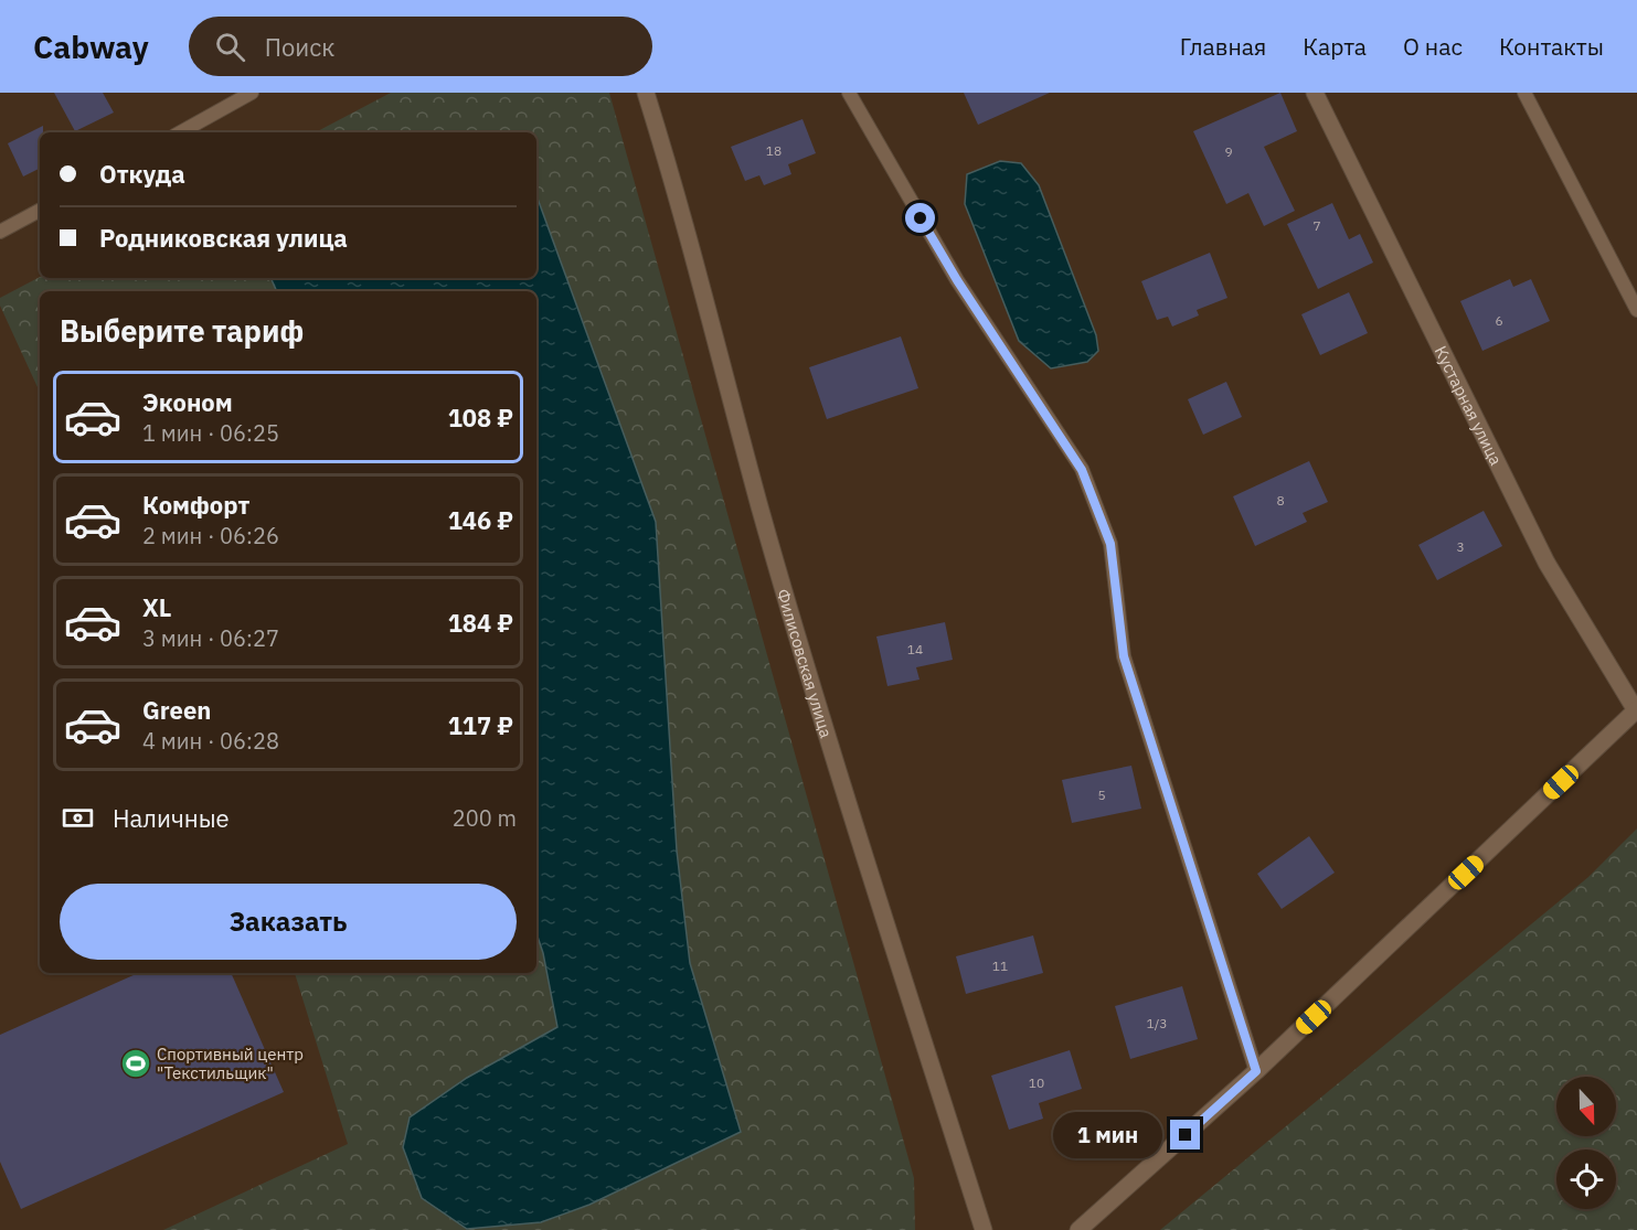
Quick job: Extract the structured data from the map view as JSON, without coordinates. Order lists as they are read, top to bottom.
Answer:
{
  "streets": {
    "street": ["Кустарная улица", "Филисовская улица"]
  },
  "places": {
    "sports": ["Спортивный центр \"Текстильщик\""]
  },
  "house_numbers": [
    "18",
    "9",
    "7",
    "6",
    "8",
    "3",
    "14",
    "5",
    "11",
    "1/3",
    "10"
  ],
  "north": "bottom",
  "page": {
    "header": "Cabway",
    "search": "Поиск",
    "nav": [
      "Главная",
      "Карта",
      "О нас",
      "Контакты"
    ],
    "banner": ["Откуда", "Родниковская улица"],
    "heading": "Выберите тариф",
    "list": [
      {
        "name": "Эконом",
        "note": "1 мин · 06:25",
        "value": "108 ₽"
      },
      {
        "name": "Комфорт",
        "note": "2 мин · 06:26",
        "value": "146 ₽"
      },
      {
        "name": "XL",
        "note": "3 мин · 06:27",
        "value": "184 ₽"
      },
      {
        "name": "Green",
        "note": "4 мин · 06:28",
        "value": "117 ₽"
      }
    ],
    "pay": ["Наличные", "200 m"],
    "buttons": "Заказать",
    "bubble": "1 мин"
  }
}
